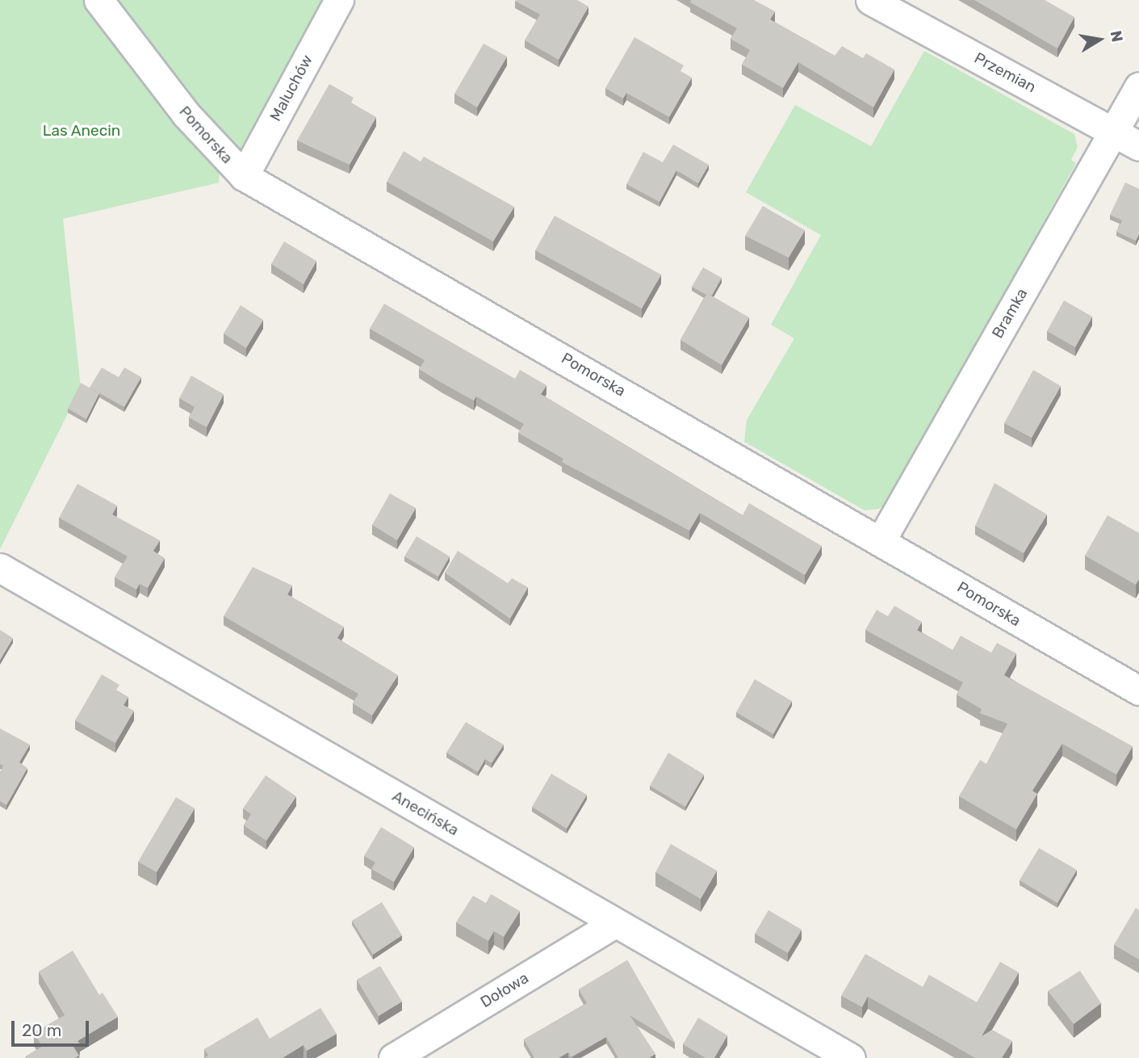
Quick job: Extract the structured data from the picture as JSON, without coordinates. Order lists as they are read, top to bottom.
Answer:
{
  "streets": {
    "street": [
      "Przemian",
      "Maluchów",
      "Pomorska",
      "Bramka",
      "Anecińska",
      "Dołowa"
    ]
  },
  "crossings": [
    ["Przemian", "Bramka"],
    ["Maluchów", "Pomorska"],
    ["Pomorska", "Bramka"],
    ["Anecińska", "Dołowa"]
  ],
  "parks": ["Las Anecin"],
  "scale_bar": "20 m",
  "north": "right"
}
